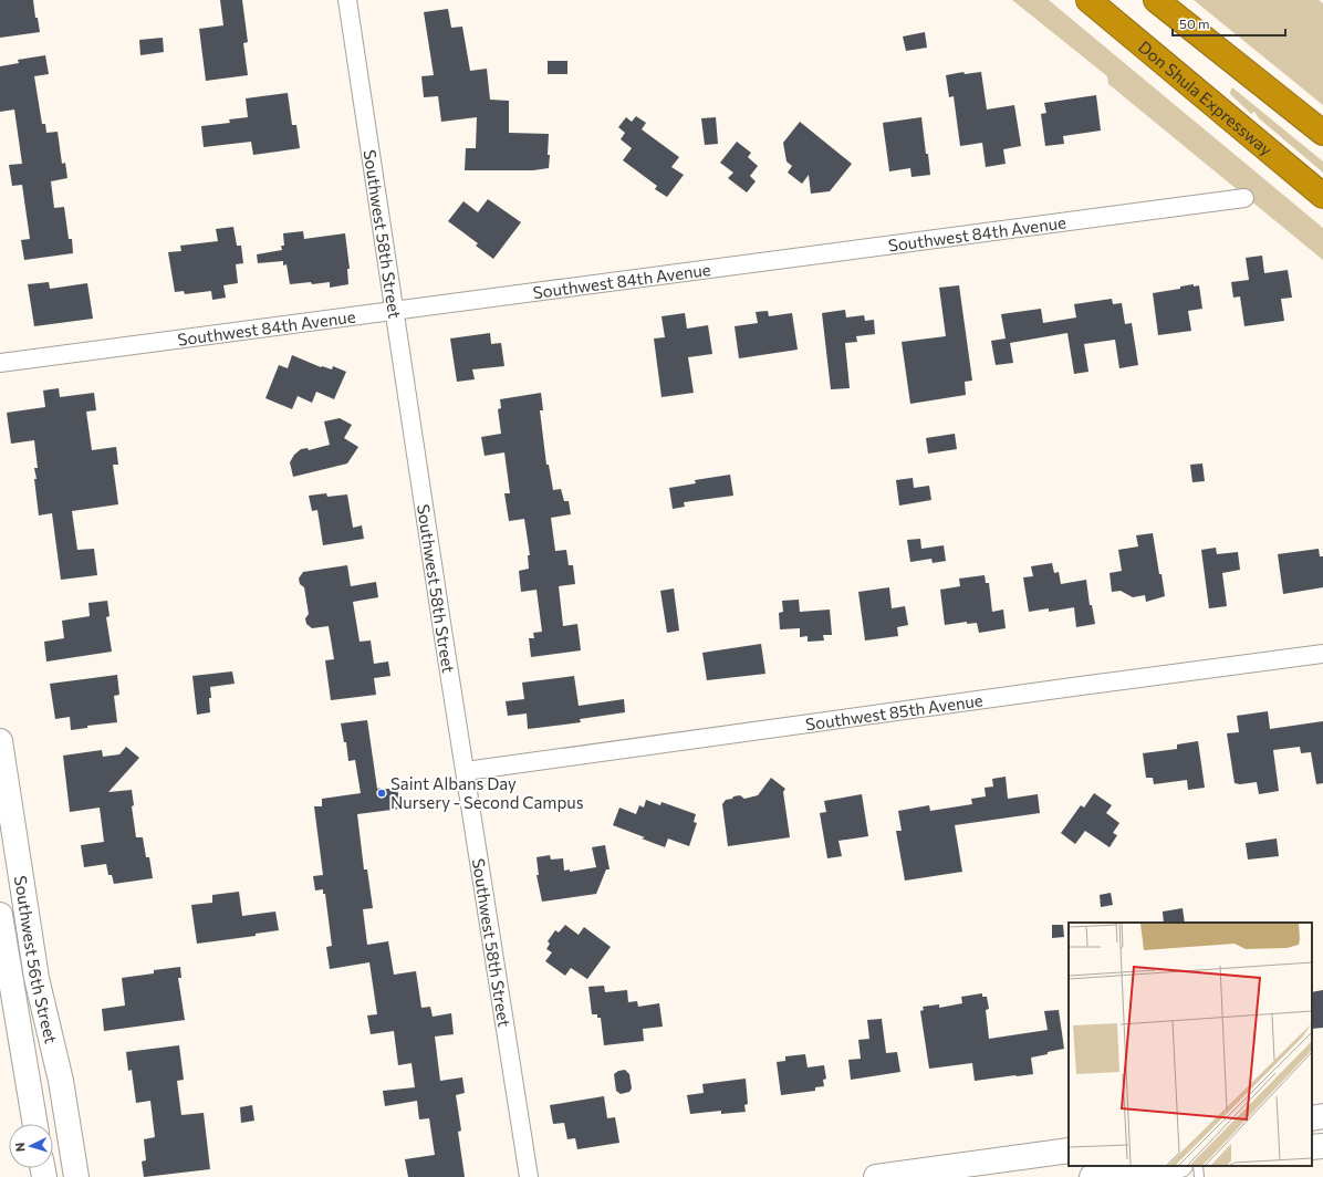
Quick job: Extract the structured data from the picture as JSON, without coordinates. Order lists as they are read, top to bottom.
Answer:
{
  "streets": {
    "highway": ["Don Shula Expressway"],
    "main road": ["Southwest 56th Street"],
    "street": ["Southwest 84th Avenue", "Southwest 58th Street", "Southwest 85th Avenue"]
  },
  "crossings": [
    ["Southwest 84th Avenue", "Southwest 58th Street"],
    ["Southwest 58th Street", "Southwest 85th Avenue"]
  ],
  "places": ["Saint Albans Day Nursery - Second Campus"],
  "scale_bar": "50 m",
  "north": "left"
}
